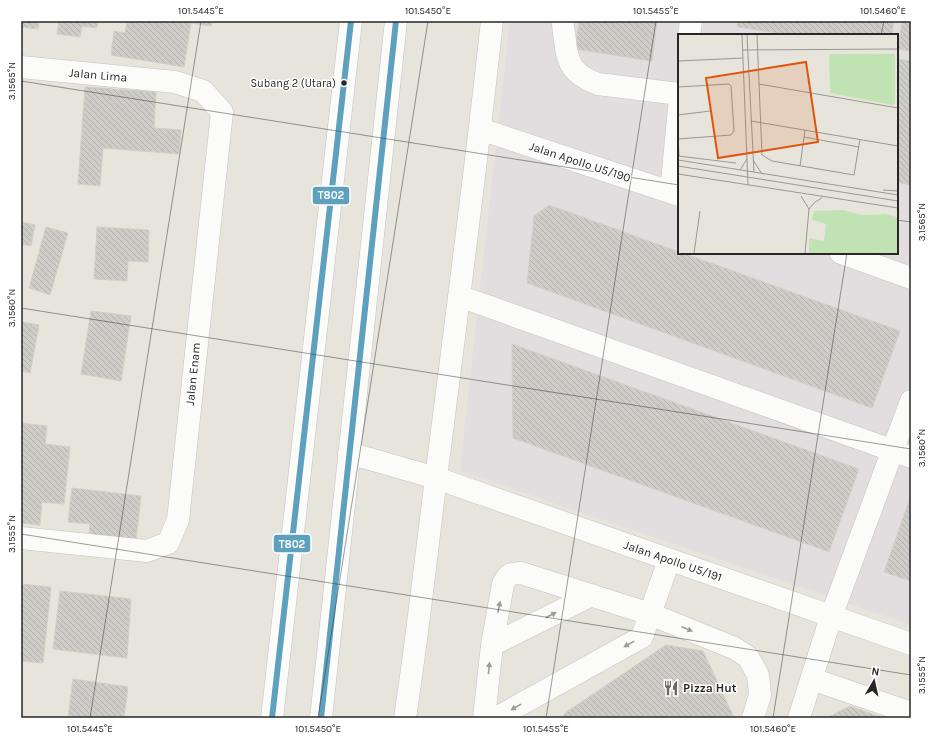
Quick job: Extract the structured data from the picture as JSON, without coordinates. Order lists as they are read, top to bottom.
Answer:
{
  "streets": {
    "street": [
      "Jalan Lima",
      "Jalan Apollo U5/190",
      "Jalan Enam",
      "Jalan Apollo U5/191"
    ]
  },
  "crossings": [
    ["Jalan Lima", "Jalan Enam"]
  ],
  "places": {
    "other": ["Subang 2 (Utara)"],
    "restaurant": ["Pizza Hut"]
  },
  "lines": ["transit line T802"],
  "north": "top",
  "coordinates": [
    "101.5445°E",
    "101.5450°E",
    "101.5455°E",
    "101.5460°E",
    "3.1565°N",
    "3.1560°N",
    "3.1555°N"
  ]
}
